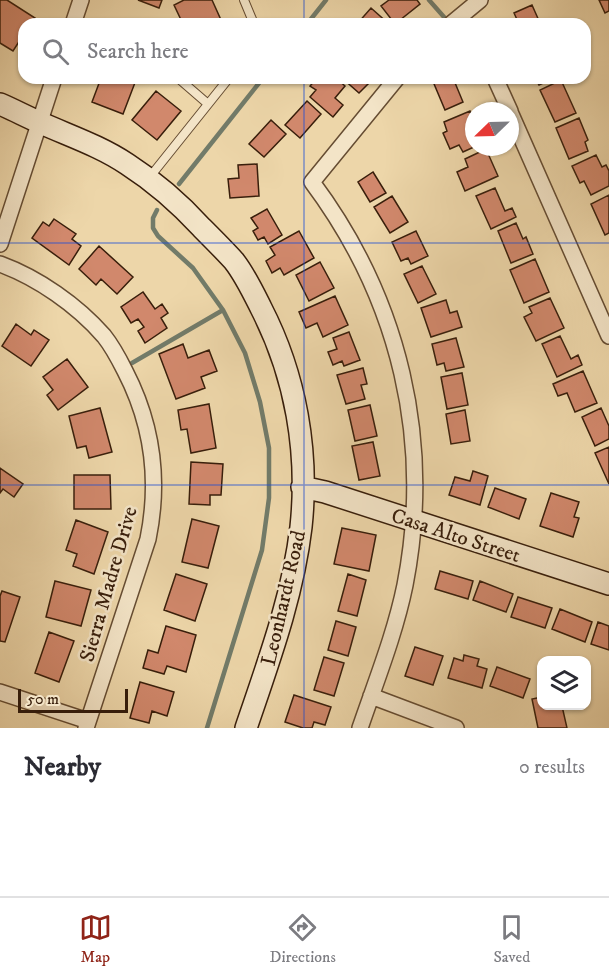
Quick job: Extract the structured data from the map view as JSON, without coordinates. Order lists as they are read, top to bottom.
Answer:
{
  "streets": {
    "street": ["Casa Alto Street", "Sierra Madre Drive", "Leonhardt Road"]
  },
  "crossings": [
    ["Casa Alto Street", "Leonhardt Road"]
  ],
  "scale_bar": "50 m",
  "north": "bottom left",
  "page": {
    "search": "Search here",
    "scale": "50 m",
    "heading": ["Nearby", "0 results"],
    "nav": ["Map", "Directions", "Saved"]
  }
}
